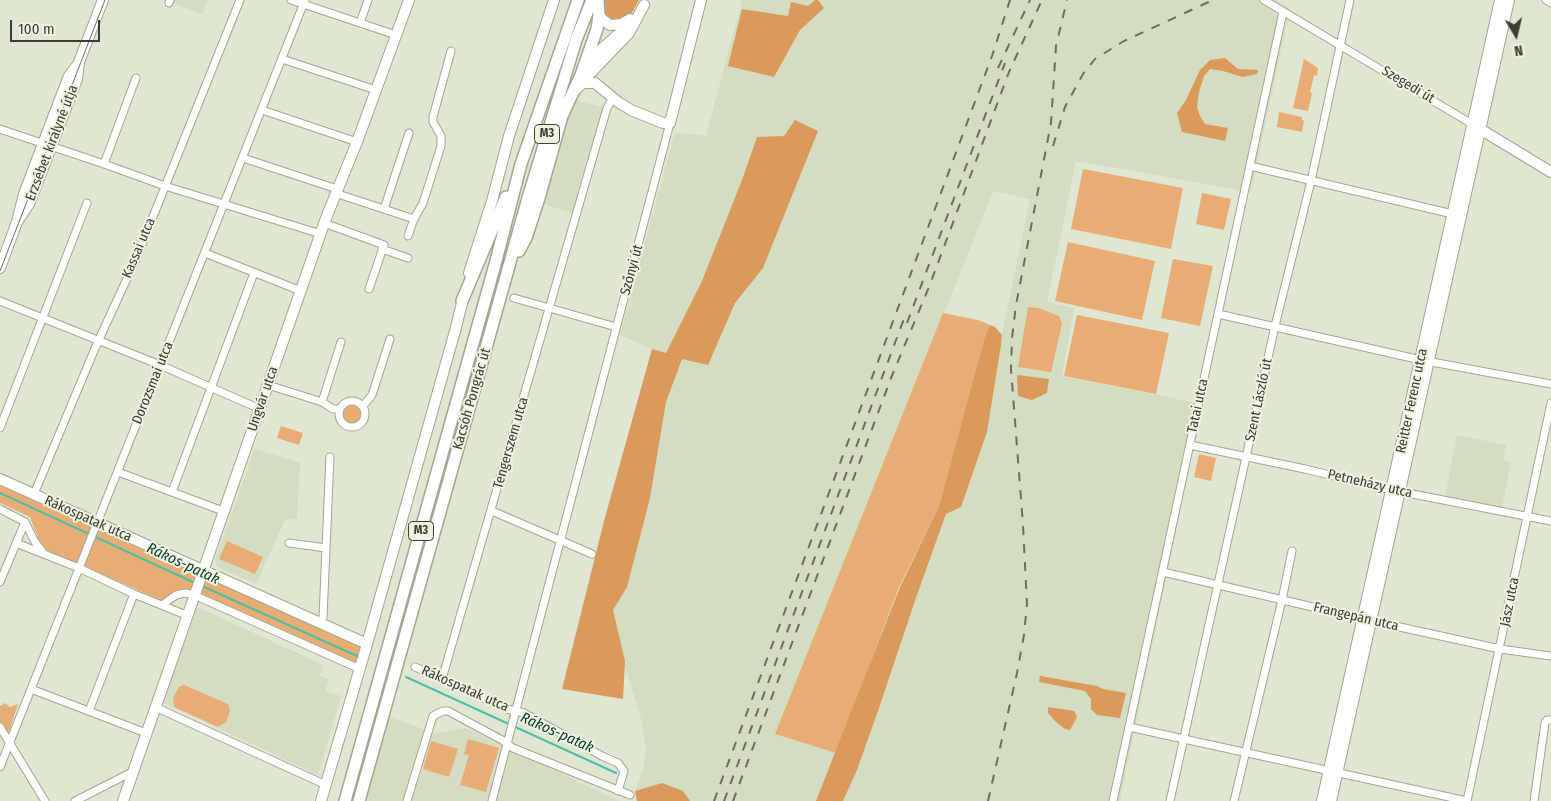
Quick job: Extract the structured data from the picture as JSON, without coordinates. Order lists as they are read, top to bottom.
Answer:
{
  "streets": {
    "main road": ["M3", "Kacsóh Pongrác út"],
    "street": [
      "Szegedi út",
      "Erzsébet királyné útja",
      "Kassai utca",
      "Szőnyi út",
      "Dorozsmai utca",
      "Ungvár utca",
      "Szent László út",
      "Reitter Ferenc utca",
      "Tatai utca",
      "Tengerszem utca",
      "Petneházy utca",
      "Rákospatak utca",
      "Jász utca",
      "Frangepán utca"
    ]
  },
  "crossings": [
    ["Szegedi út", "Szent László út"],
    ["Szegedi út", "Reitter Ferenc utca"],
    ["Szegedi út", "Tatai utca"],
    ["Kassai utca", "Rákospatak utca"],
    ["Szőnyi út", "Rákospatak utca"],
    ["Dorozsmai utca", "Rákospatak utca"],
    ["Ungvár utca", "Rákospatak utca"],
    ["Szent László út", "Petneházy utca"],
    ["Szent László út", "Frangepán utca"],
    ["Reitter Ferenc utca", "Petneházy utca"],
    ["Reitter Ferenc utca", "Frangepán utca"],
    ["Tatai utca", "Petneházy utca"],
    ["Tatai utca", "Frangepán utca"],
    ["Tengerszem utca", "Rákospatak utca"],
    ["Petneházy utca", "Jász utca"],
    ["Jász utca", "Frangepán utca"]
  ],
  "water": ["Rákos-patak"],
  "scale_bar": "100 m",
  "north": "bottom"
}
